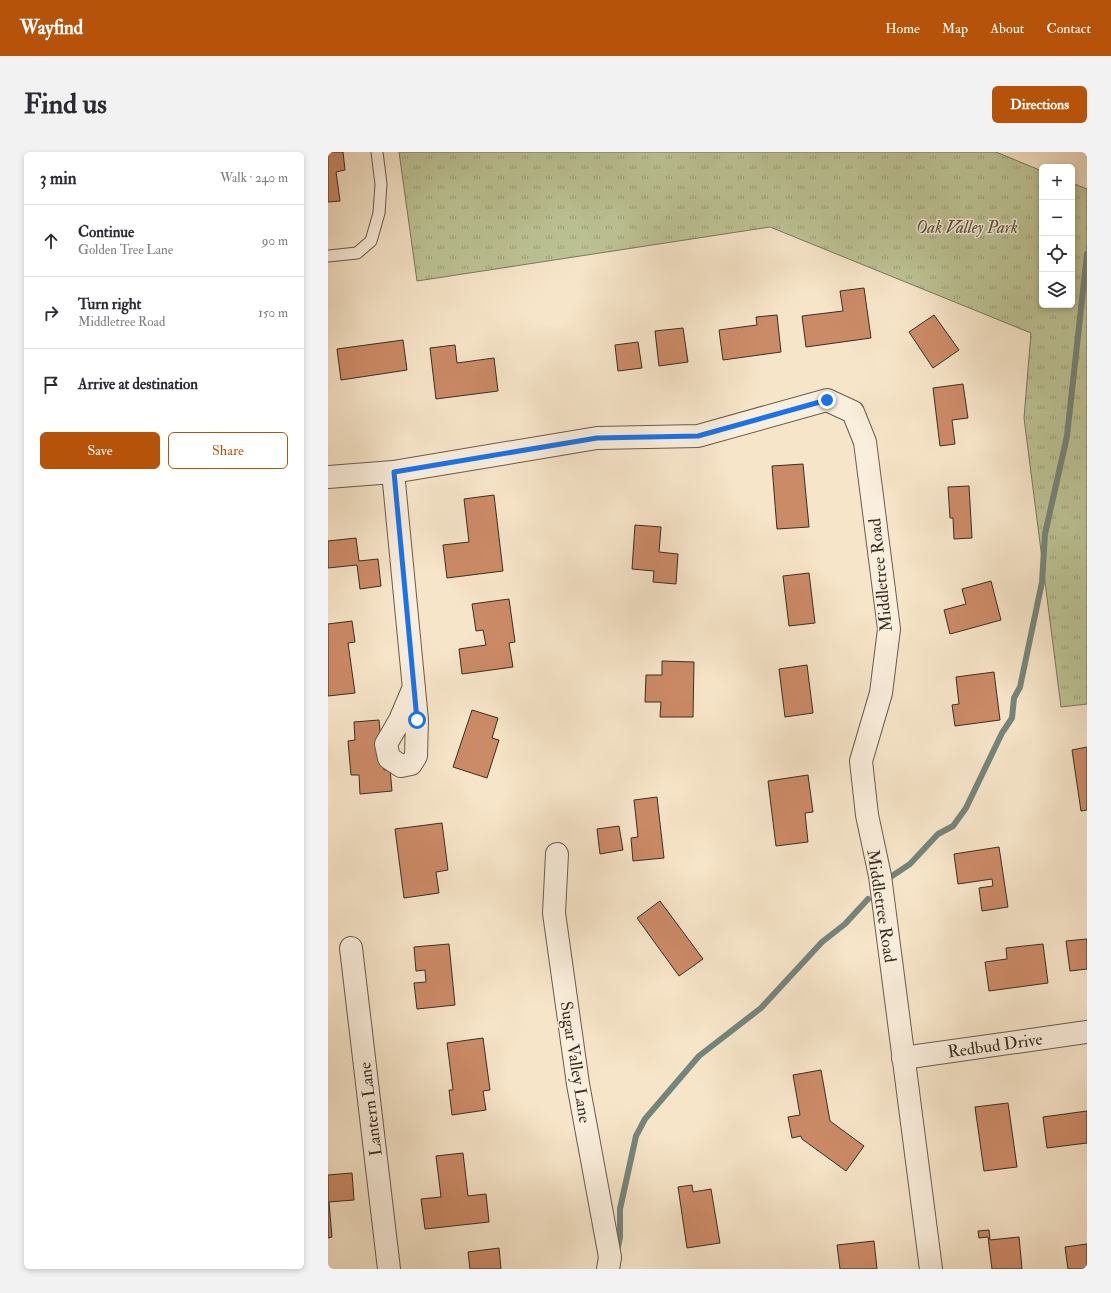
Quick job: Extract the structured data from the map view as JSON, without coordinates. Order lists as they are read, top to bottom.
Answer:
{
  "streets": {
    "street": [
      "Middletree Road",
      "Redbud Drive",
      "Sugar Valley Lane",
      "Lantern Lane"
    ]
  },
  "crossings": [
    ["Middletree Road", "Redbud Drive"]
  ],
  "parks": ["Oak Valley Park"],
  "page": {
    "header": "Wayfind",
    "nav": [
      "Home",
      "Map",
      "About",
      "Contact"
    ],
    "buttons": [
      "Directions",
      ["Save", "Share"]
    ],
    "title": "Find us",
    "heading": ["3 min", "Walk · 240 m"],
    "map_buttons": ["+", "−"],
    "list": [
      ["Continue", "Golden Tree Lane", "90 m"],
      ["Turn right", "Middletree Road", "150 m"],
      "Arrive at destination"
    ]
  }
}
